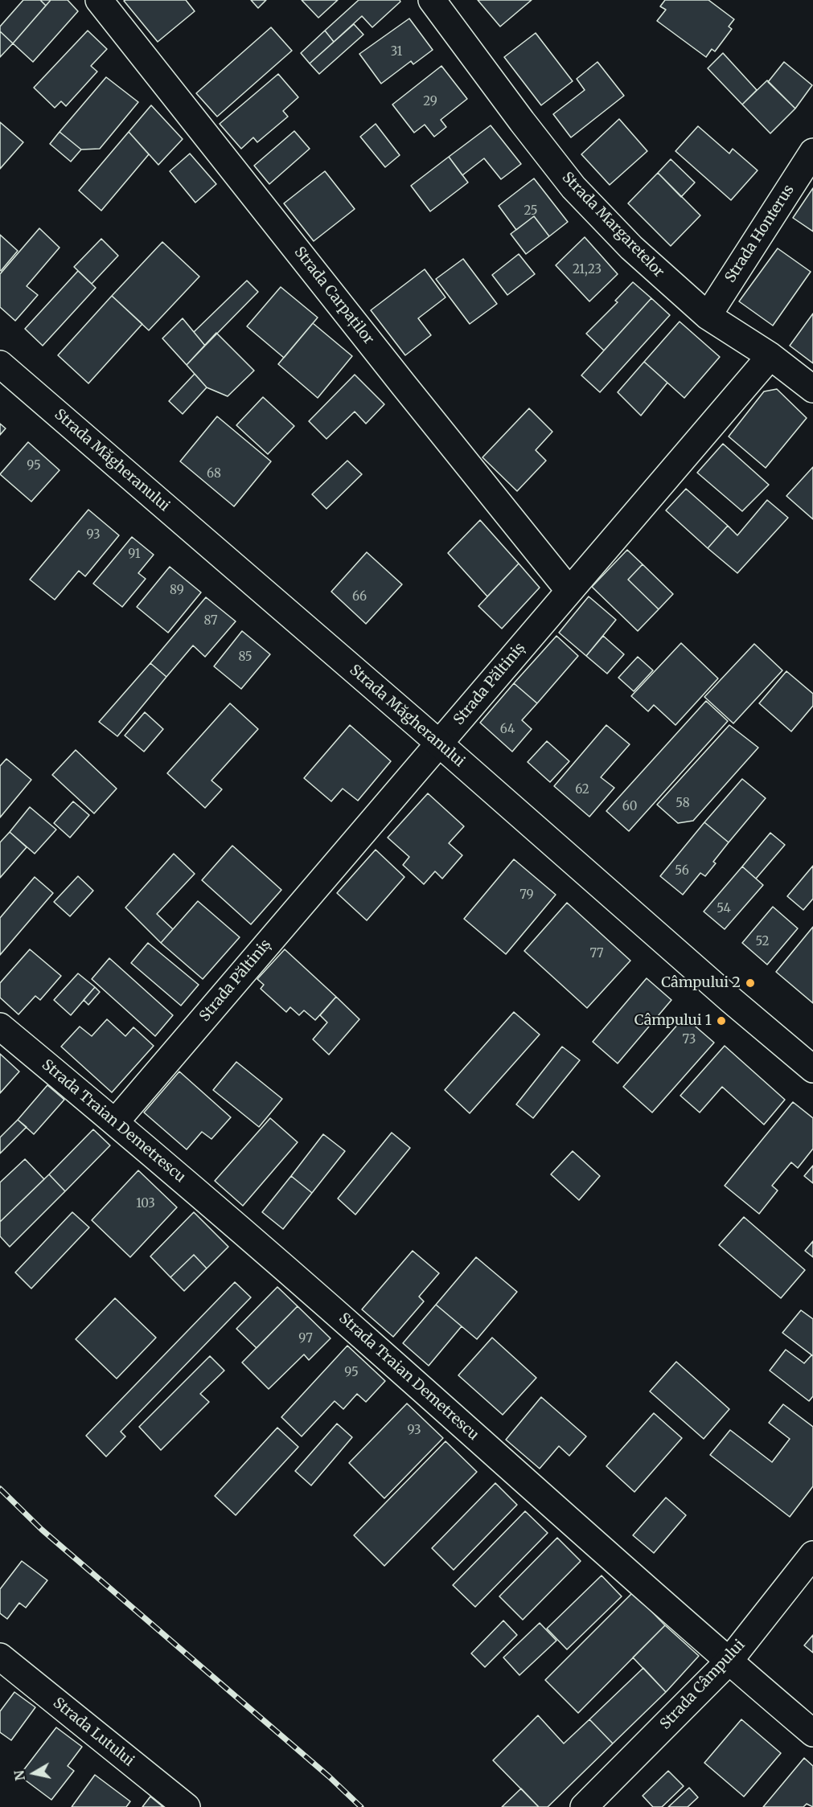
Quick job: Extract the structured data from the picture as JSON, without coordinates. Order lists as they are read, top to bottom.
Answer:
{
  "streets": {
    "street": [
      "Strada Margaretelor",
      "Strada Honterus",
      "Strada Carpaților",
      "Strada Măgheranului",
      "Strada Păltiniș",
      "Strada Traian Demetrescu",
      "Strada Câmpului",
      "Strada Lutului"
    ]
  },
  "crossings": [
    ["Strada Margaretelor", "Strada Honterus"],
    ["Strada Margaretelor", "Strada Păltiniș"],
    ["Strada Carpaților", "Strada Păltiniș"],
    ["Strada Măgheranului", "Strada Păltiniș"],
    ["Strada Păltiniș", "Strada Traian Demetrescu"],
    ["Strada Traian Demetrescu", "Strada Câmpului"]
  ],
  "places": ["Câmpului 2", "Câmpului 1"],
  "house_numbers": [
    "31",
    "29",
    "25",
    "21,23",
    "95",
    "68",
    "93",
    "91",
    "89",
    "66",
    "87",
    "85",
    "64",
    "62",
    "58",
    "60",
    "56",
    "79",
    "54",
    "52",
    "77",
    "73",
    "103",
    "97",
    "95",
    "93"
  ],
  "north": "left"
}
